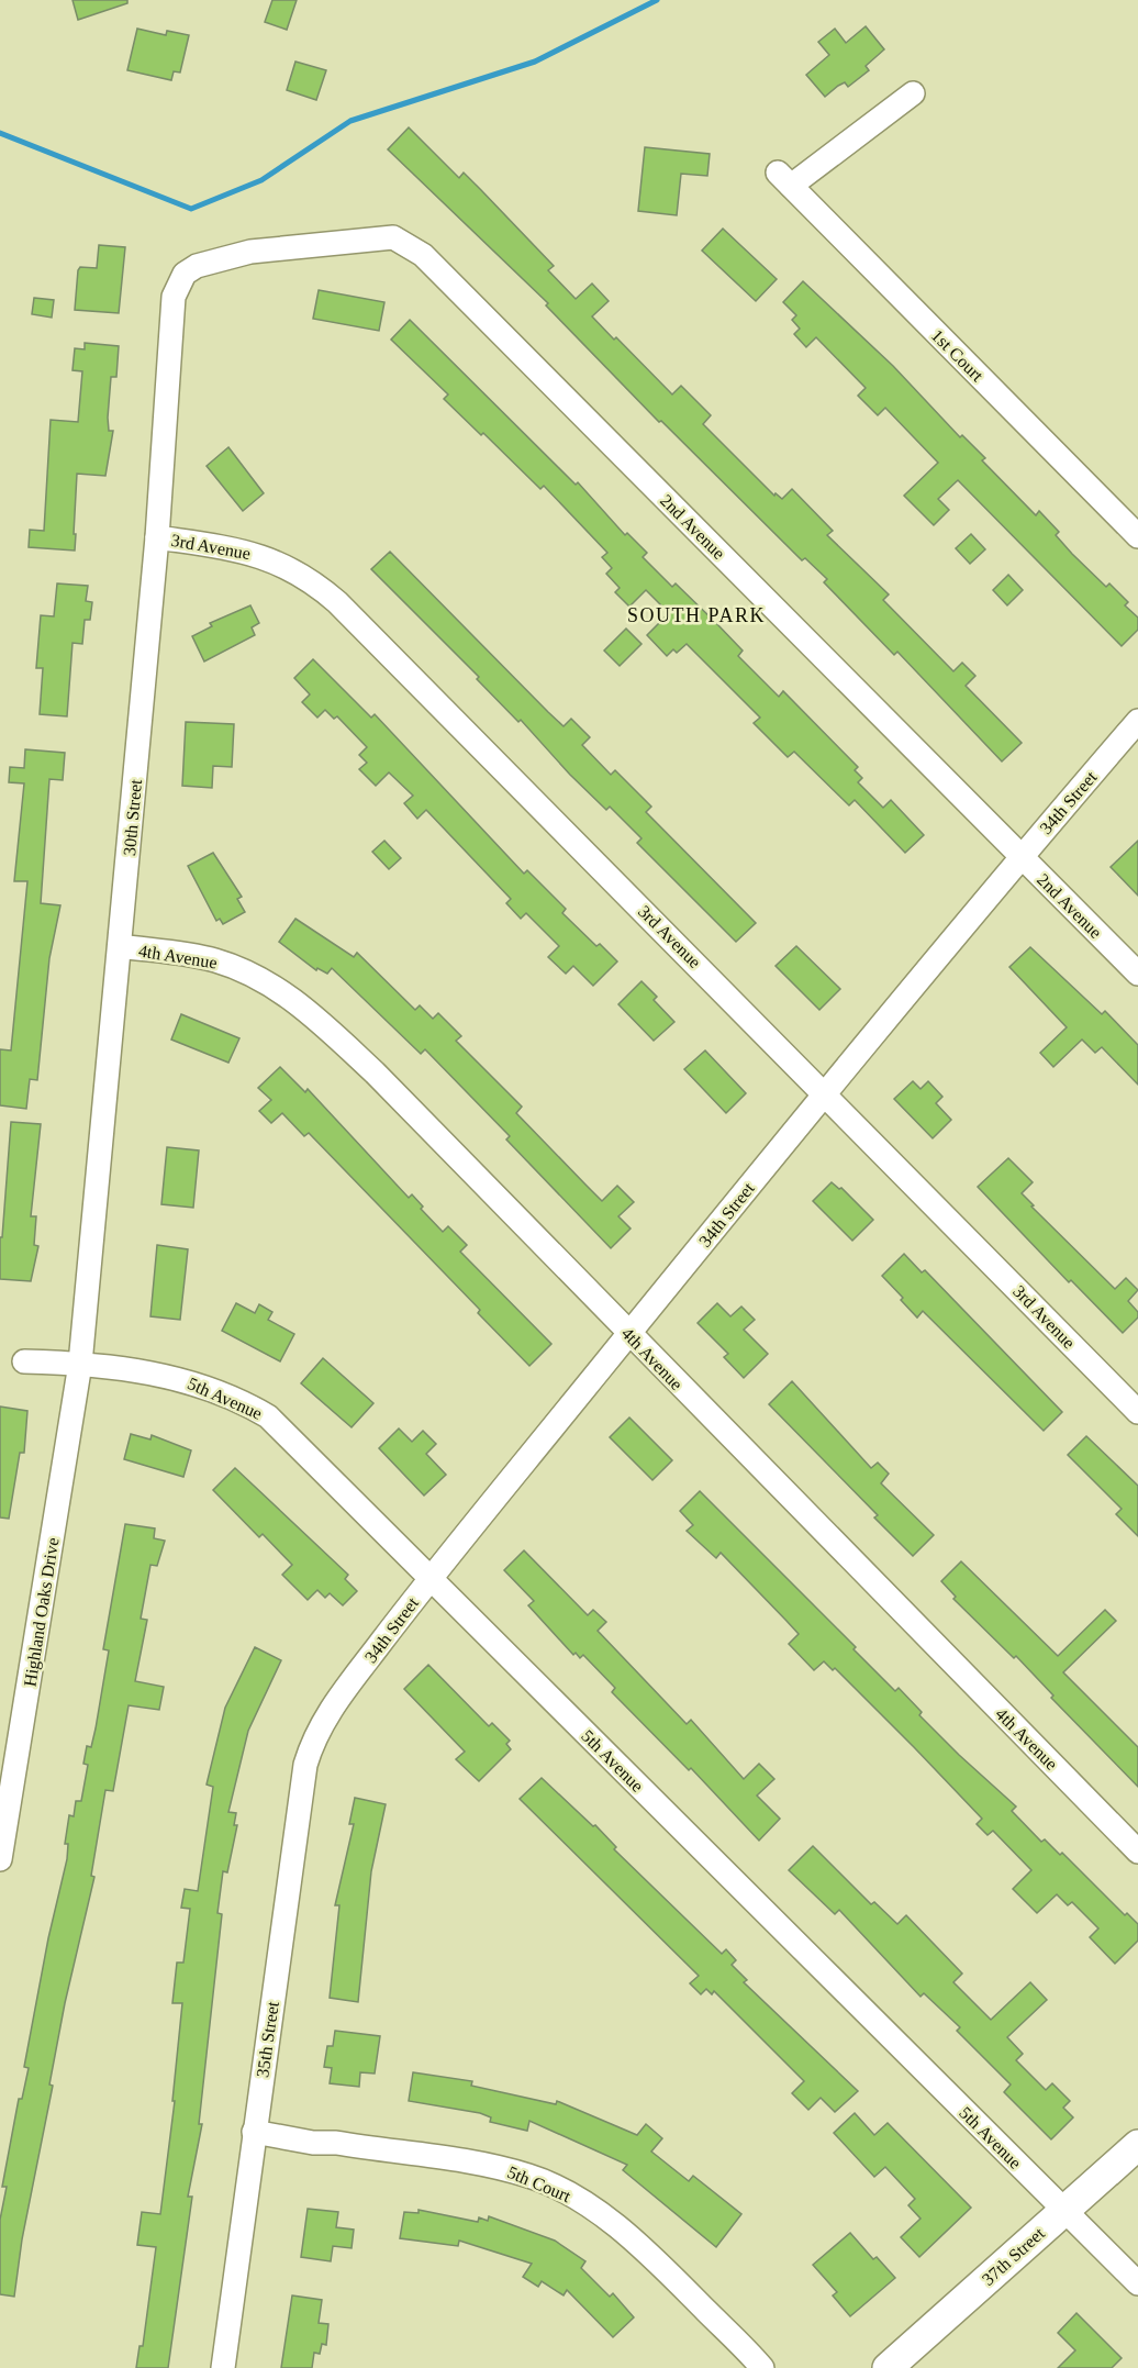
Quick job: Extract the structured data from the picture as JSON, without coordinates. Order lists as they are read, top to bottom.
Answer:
{
  "streets": {
    "street": [
      "1st Court",
      "2nd Avenue",
      "3rd Avenue",
      "34th Street",
      "30th Street",
      "4th Avenue",
      "5th Avenue",
      "Highland Oaks Drive",
      "35th Street",
      "5th Court",
      "37th Street"
    ]
  },
  "crossings": [
    ["2nd Avenue", "34th Street"],
    ["2nd Avenue", "30th Street"],
    ["3rd Avenue", "34th Street"],
    ["3rd Avenue", "30th Street"],
    ["34th Street", "4th Avenue"],
    ["34th Street", "5th Avenue"],
    ["34th Street", "35th Street"],
    ["30th Street", "4th Avenue"],
    ["30th Street", "5th Avenue"],
    ["30th Street", "Highland Oaks Drive"],
    ["5th Avenue", "Highland Oaks Drive"],
    ["5th Avenue", "37th Street"],
    ["35th Street", "5th Court"]
  ],
  "districts": ["SOUTH PARK"]
}
